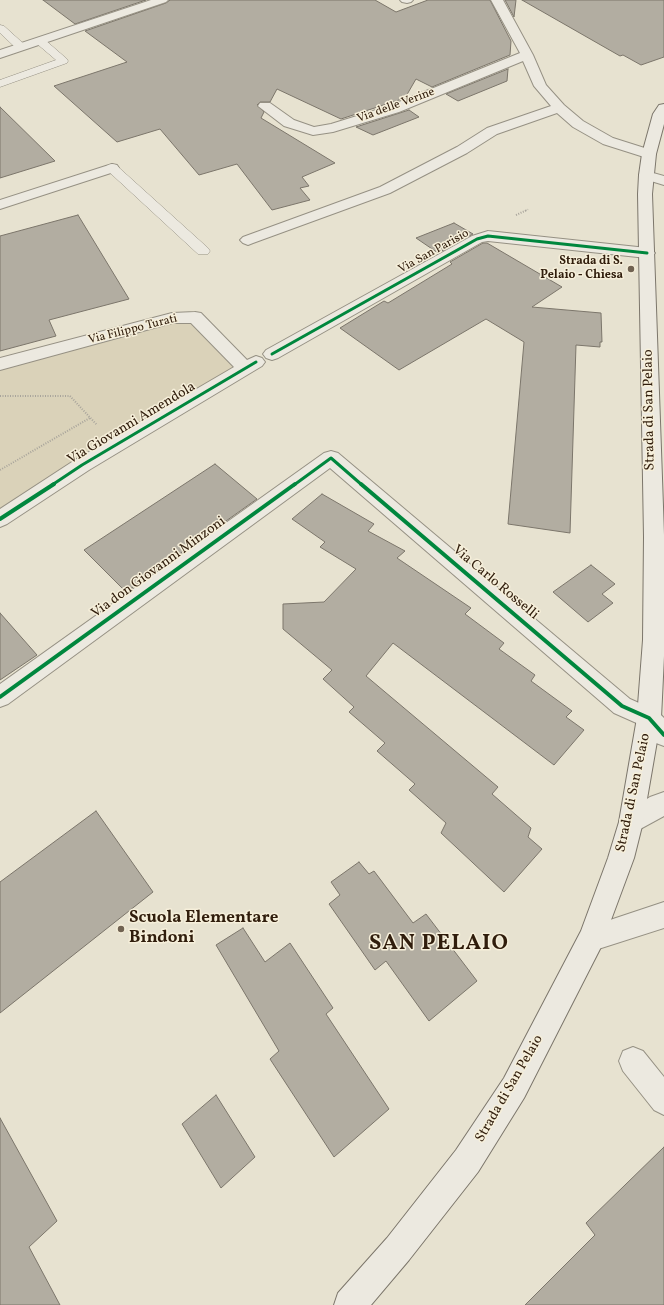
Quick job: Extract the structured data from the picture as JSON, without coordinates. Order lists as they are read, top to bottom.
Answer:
{
  "streets": {
    "street": [
      "Via delle Verine",
      "Via San Parisio",
      "Via Filippo Turati",
      "Strada di San Pelaio",
      "Via Giovanni Amendola",
      "Via don Giovanni Minzoni",
      "Via Carlo Rosselli"
    ]
  },
  "crossings": [
    ["Via San Parisio", "Via Filippo Turati"],
    ["Via San Parisio", "Strada di San Pelaio"],
    ["Via San Parisio", "Via Giovanni Amendola"],
    ["Via Filippo Turati", "Via Giovanni Amendola"],
    ["Strada di San Pelaio", "Via Carlo Rosselli"],
    ["Via don Giovanni Minzoni", "Via Carlo Rosselli"]
  ],
  "districts": ["SAN PELAIO"],
  "places": ["Strada di S. Pelaio - Chiesa", "Scuola Elementare Bindoni"]
}
